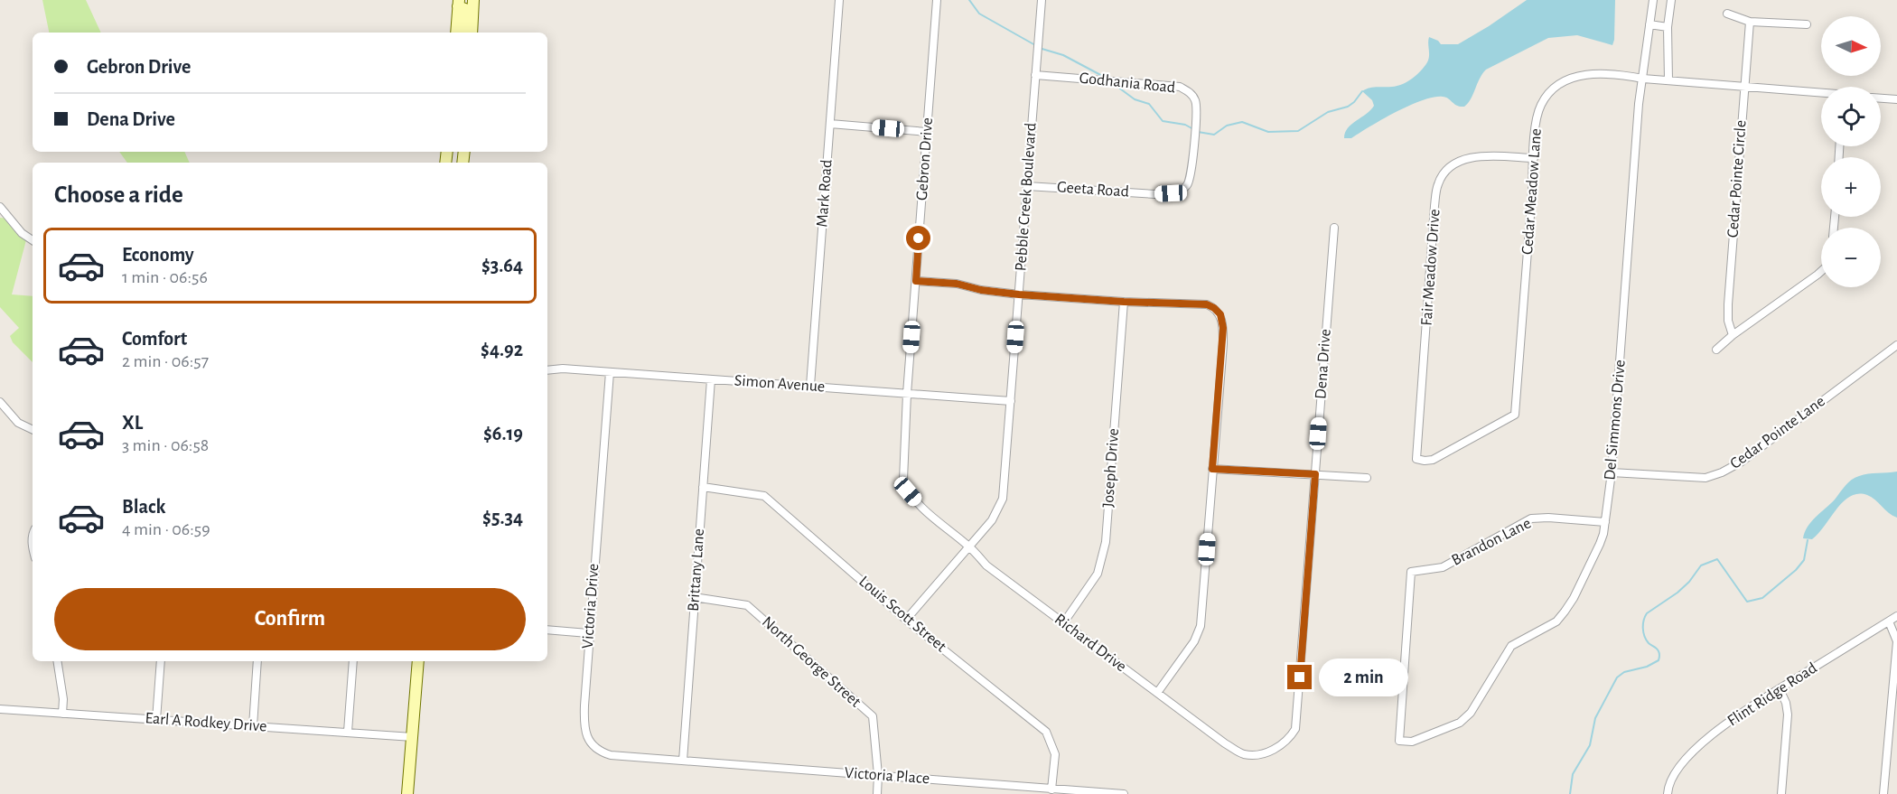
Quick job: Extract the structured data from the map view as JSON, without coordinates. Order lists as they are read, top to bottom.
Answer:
{
  "streets": {
    "street": [
      "Godhania Road",
      "Gebron Drive",
      "Cedar Pointe Circle",
      "Geeta Road",
      "Cedar Meadow Lane",
      "Mark Road",
      "Pebble Creek Boulevard",
      "Fair Meadow Drive",
      "Dena Drive",
      "Simon Avenue",
      "Del Simmons Drive",
      "Cedar Pointe Lane",
      "Joseph Drive",
      "Brandon Lane",
      "Brittany Lane",
      "Victoria Drive",
      "Louis Scott Street",
      "Richard Drive",
      "North George Street",
      "Flint Ridge Road",
      "Earl A Rodkey Drive",
      "Victoria Place"
    ]
  },
  "crossings": [
    ["Godhania Road", "Geeta Road"],
    ["Godhania Road", "Pebble Creek Boulevard"],
    ["Gebron Drive", "Simon Avenue"],
    ["Gebron Drive", "Richard Drive"],
    ["Cedar Pointe Circle", "Cedar Meadow Lane"],
    ["Geeta Road", "Pebble Creek Boulevard"],
    ["Cedar Meadow Lane", "Fair Meadow Drive"],
    ["Cedar Meadow Lane", "Del Simmons Drive"],
    ["Mark Road", "Simon Avenue"],
    ["Pebble Creek Boulevard", "Simon Avenue"],
    ["Pebble Creek Boulevard", "Louis Scott Street"],
    ["Pebble Creek Boulevard", "Richard Drive"],
    ["Dena Drive", "Richard Drive"],
    ["Simon Avenue", "Brittany Lane"],
    ["Simon Avenue", "Victoria Drive"],
    ["Del Simmons Drive", "Cedar Pointe Lane"],
    ["Del Simmons Drive", "Brandon Lane"],
    ["Joseph Drive", "Richard Drive"],
    ["Brittany Lane", "Victoria Drive"],
    ["Brittany Lane", "Louis Scott Street"],
    ["Brittany Lane", "North George Street"],
    ["Brittany Lane", "Victoria Place"],
    ["Victoria Drive", "Victoria Place"],
    ["Louis Scott Street", "Victoria Place"],
    ["North George Street", "Victoria Place"]
  ],
  "north": "right",
  "page": {
    "map_buttons": ["+", "−"],
    "banner": ["Gebron Drive", "Dena Drive"],
    "heading": "Choose a ride",
    "list": [
      {
        "name": "Economy",
        "note": "1 min · 06:56",
        "value": "$3.64"
      },
      {
        "name": "Comfort",
        "note": "2 min · 06:57",
        "value": "$4.92"
      },
      {
        "name": "XL",
        "note": "3 min · 06:58",
        "value": "$6.19"
      },
      {
        "name": "Black",
        "note": "4 min · 06:59",
        "value": "$5.34"
      }
    ],
    "buttons": "Confirm",
    "bubble": "2 min"
  }
}
